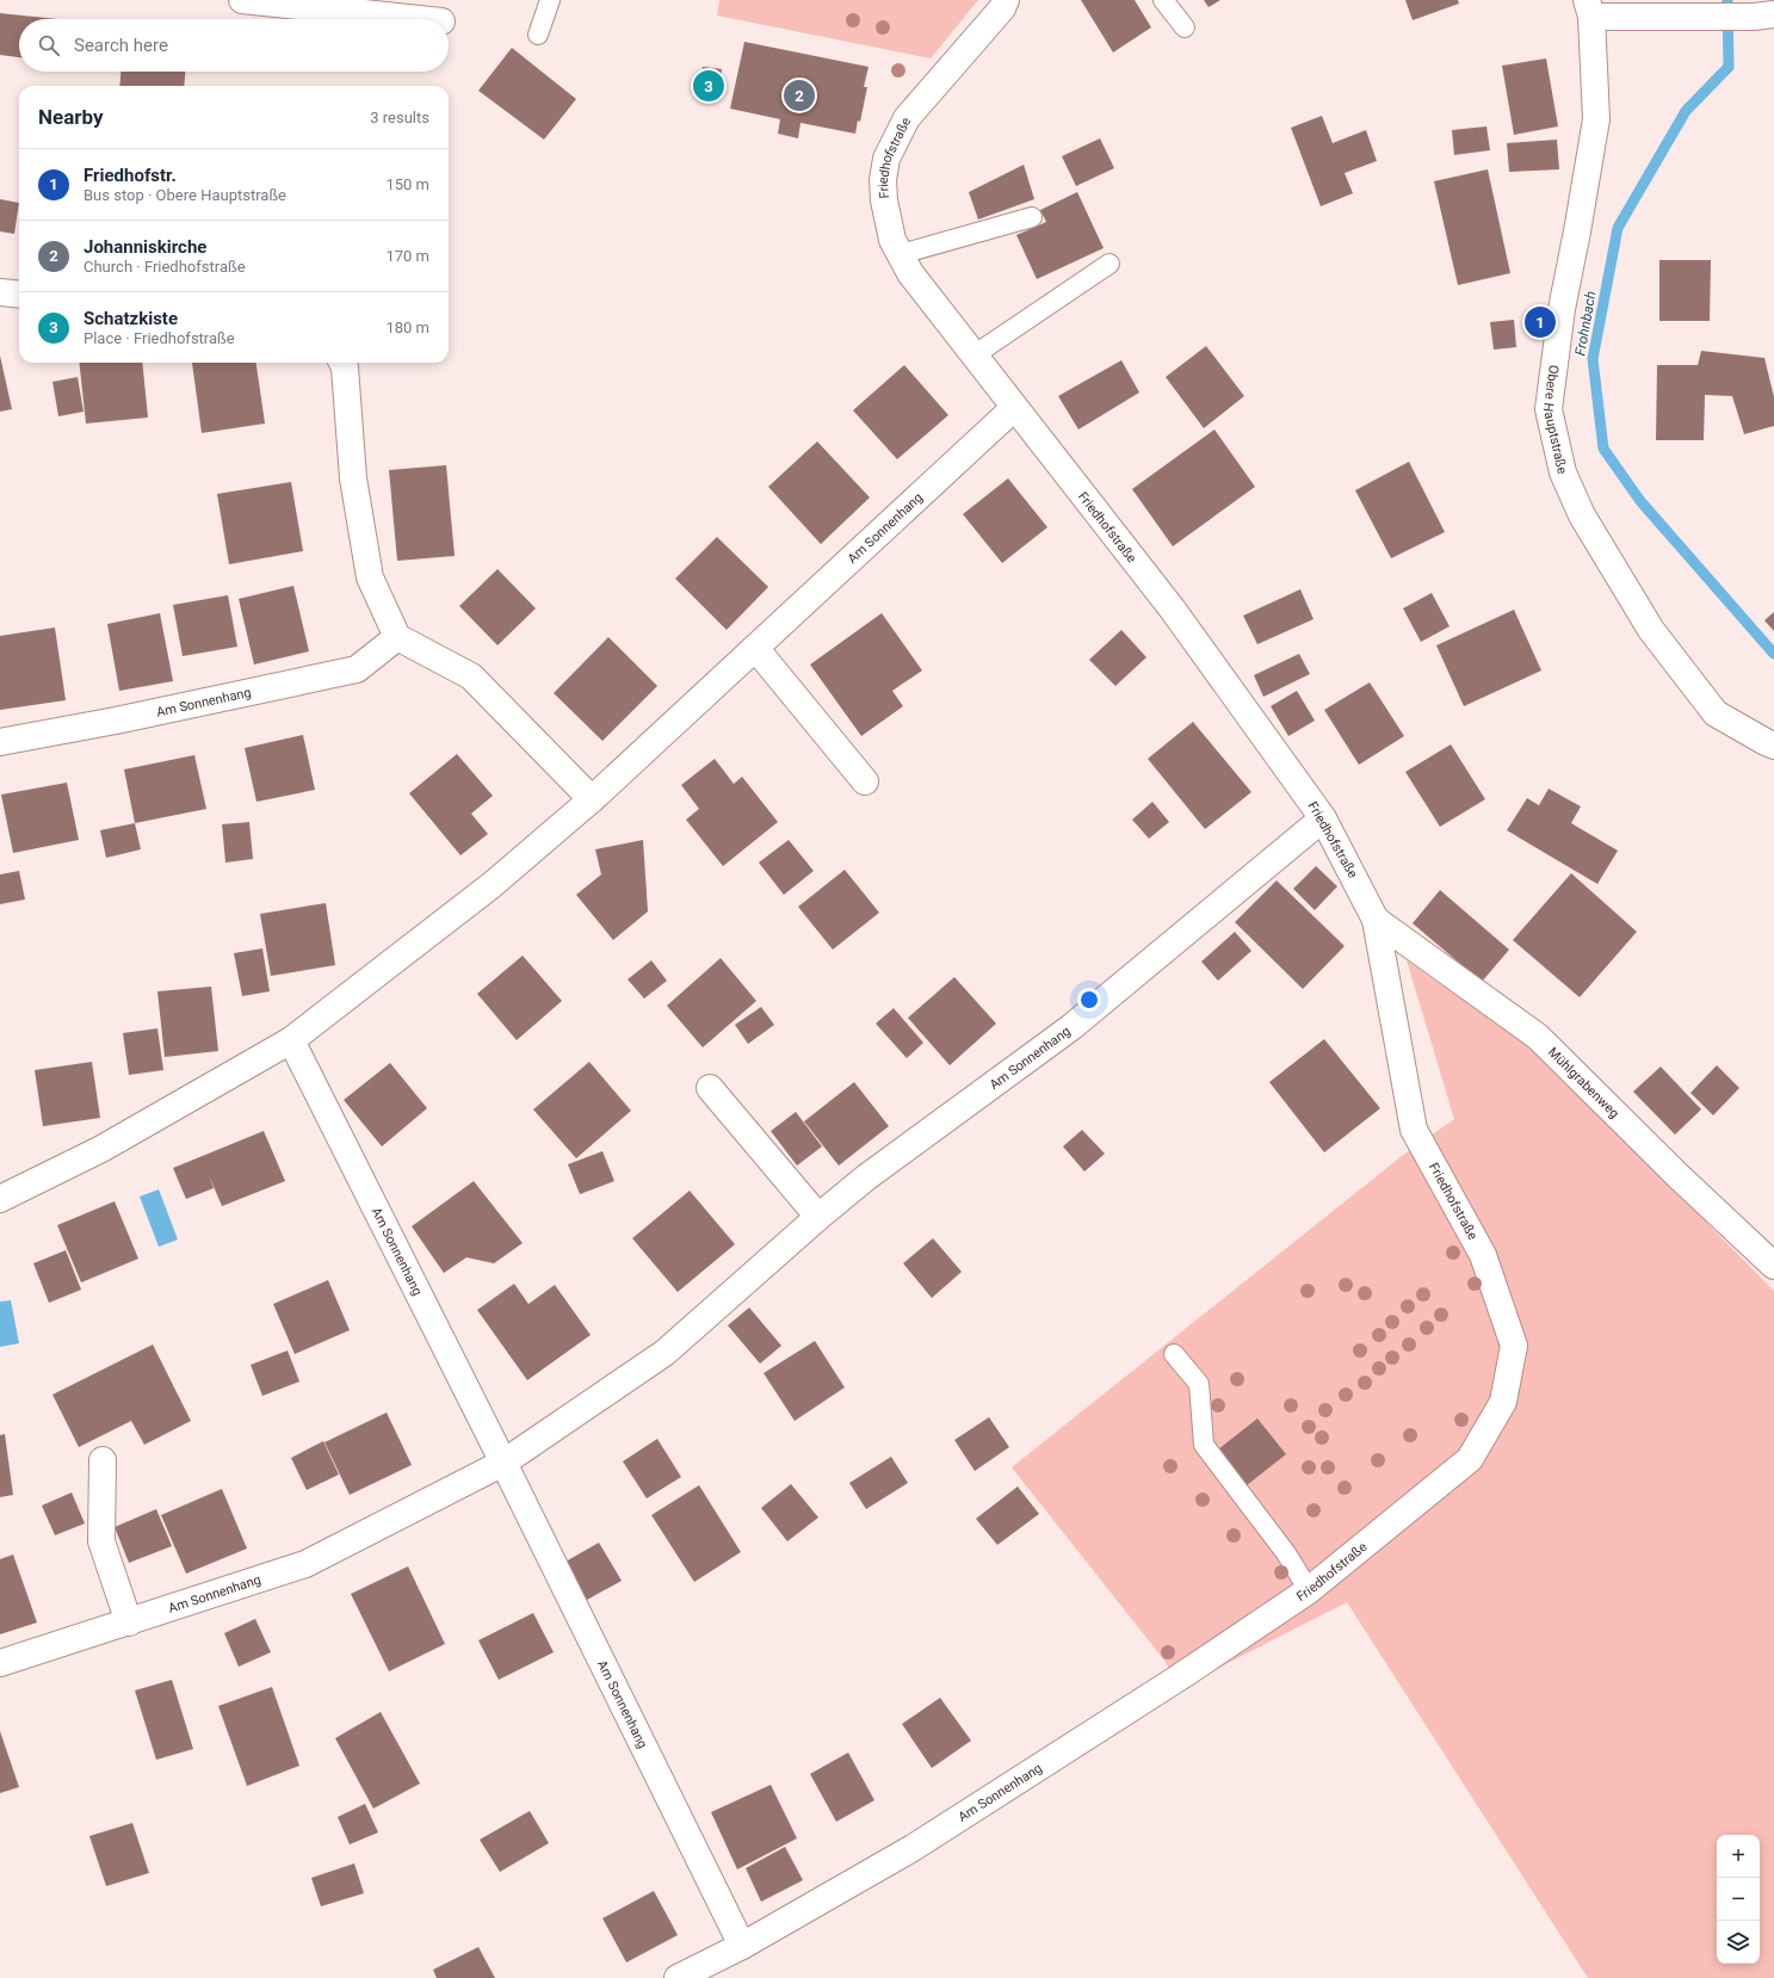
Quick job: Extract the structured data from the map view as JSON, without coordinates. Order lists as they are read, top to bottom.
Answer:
{
  "streets": {
    "street": [
      "Friedhofstraße",
      "Obere Hauptstraße",
      "Am Sonnenhang",
      "Mühlgrabenweg"
    ]
  },
  "crossings": [
    ["Friedhofstraße", "Am Sonnenhang"],
    ["Friedhofstraße", "Mühlgrabenweg"]
  ],
  "water": ["Frohnbach"],
  "page": {
    "search": "Search here",
    "pins": ["3", "2", "1"],
    "heading": ["Nearby", "3 results"],
    "list": [
      {
        "mark": "1",
        "name": "Friedhofstr.",
        "note": "Bus stop · Obere Hauptstraße",
        "value": "150 m"
      },
      {
        "mark": "2",
        "name": "Johanniskirche",
        "note": "Church · Friedhofstraße",
        "value": "170 m"
      },
      {
        "mark": "3",
        "name": "Schatzkiste",
        "note": "Place · Friedhofstraße",
        "value": "180 m"
      }
    ],
    "map_buttons": ["+", "−"]
  }
}
